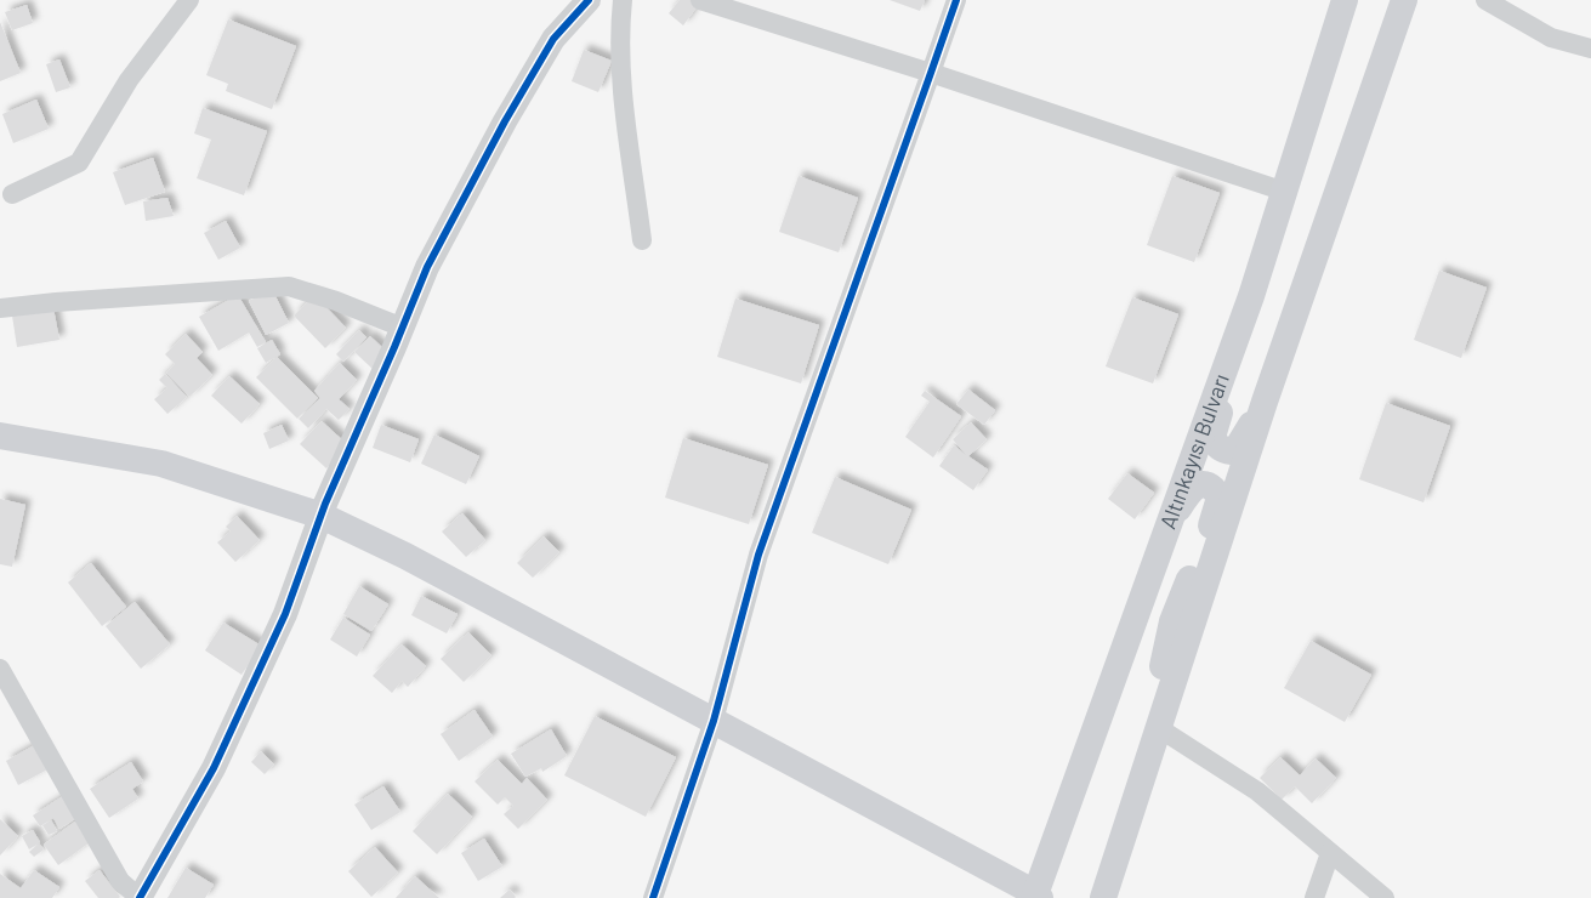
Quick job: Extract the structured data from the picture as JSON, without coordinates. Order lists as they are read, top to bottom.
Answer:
{
  "streets": {
    "main road": ["Altınkayısı Bulvarı"]
  }
}
